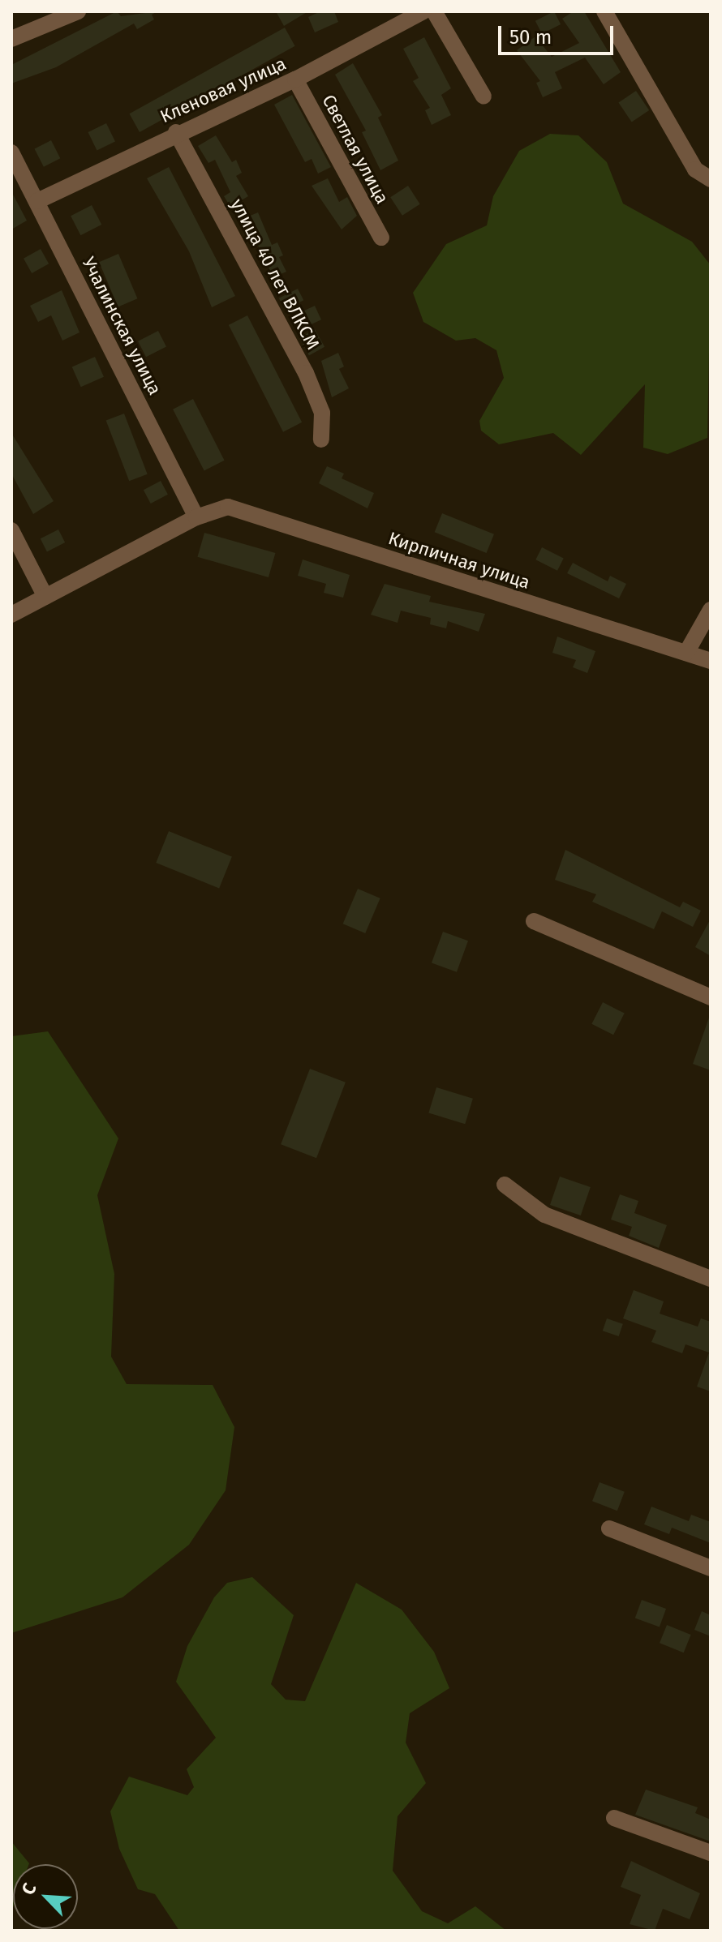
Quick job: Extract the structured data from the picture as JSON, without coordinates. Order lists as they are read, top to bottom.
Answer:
{
  "streets": {
    "street": [
      "Кленовая улица",
      "Светлая улица",
      "улица 40 лет ВЛКСМ",
      "Учалинская улица",
      "Кирпичная улица"
    ]
  },
  "crossings": [
    ["Кленовая улица", "Светлая улица"],
    ["Кленовая улица", "улица 40 лет ВЛКСМ"],
    ["Кленовая улица", "Учалинская улица"],
    ["Учалинская улица", "Кирпичная улица"]
  ],
  "scale_bar": "50 m",
  "north": "top left"
}
